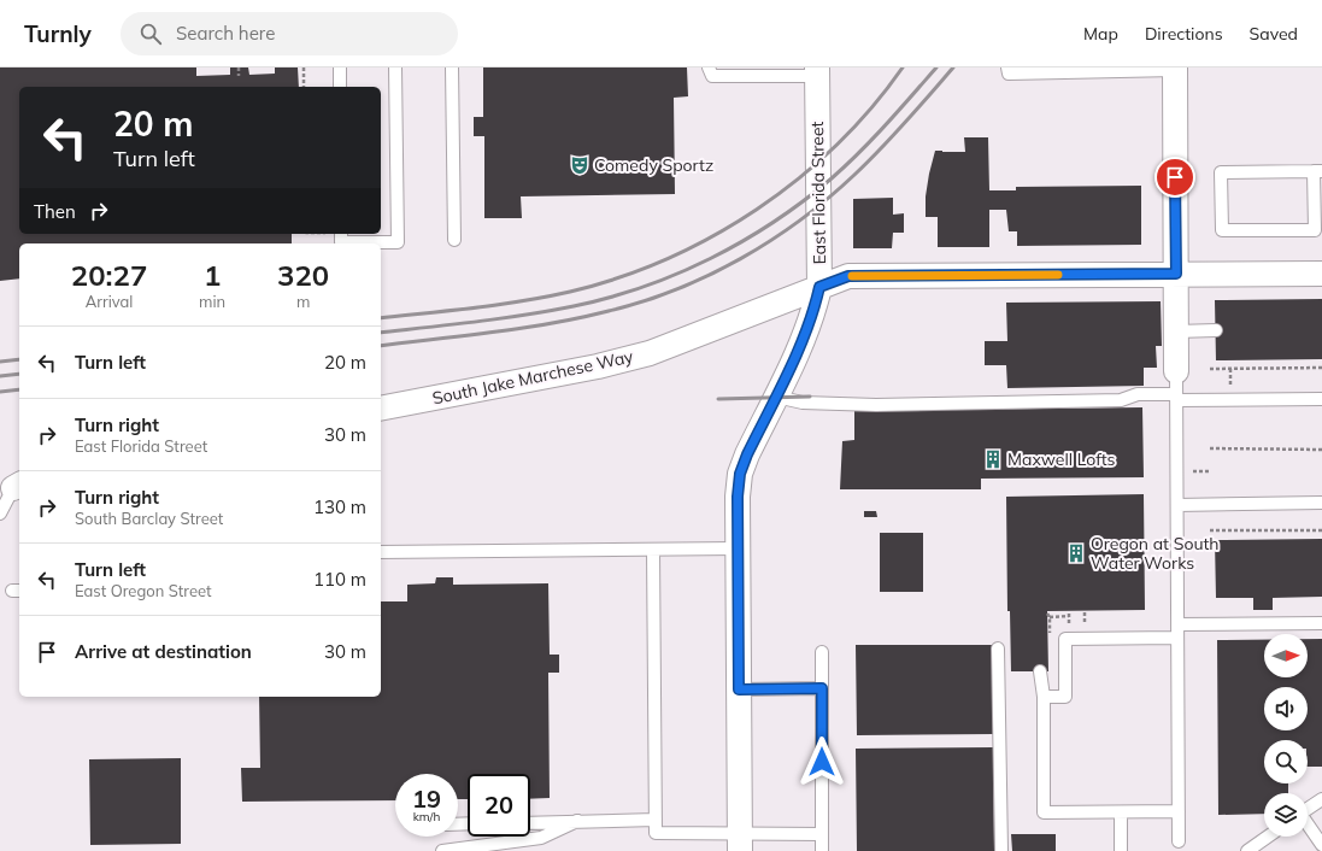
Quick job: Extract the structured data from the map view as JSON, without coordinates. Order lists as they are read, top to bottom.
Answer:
{
  "streets": {
    "street": ["East Florida Street", "South Jake Marchese Way"]
  },
  "crossings": [
    ["East Florida Street", "South Jake Marchese Way"]
  ],
  "places": {
    "theatre": ["Comedy Sportz"],
    "building": ["Maxwell Lofts", "Oregon at South Water Works"]
  },
  "north": "right",
  "page": {
    "header": "Turnly",
    "search": "Search here",
    "nav": ["Map", "Directions", "Saved"],
    "turn": ["20 m", "Turn left"],
    "then": "Then",
    "eta": [
      "20:27",
      "Arrival",
      "1",
      "min",
      "320",
      "m"
    ],
    "list": [
      {
        "name": "Turn left",
        "value": "20 m"
      },
      {
        "name": "Turn right",
        "note": "East Florida Street",
        "value": "30 m"
      },
      {
        "name": "Turn right",
        "note": "South Barclay Street",
        "value": "130 m"
      },
      {
        "name": "Turn left",
        "note": "East Oregon Street",
        "value": "110 m"
      },
      {
        "name": "Arrive at destination",
        "value": "30 m"
      }
    ],
    "speed": "19 km/h",
    "limit": "20"
  }
}
